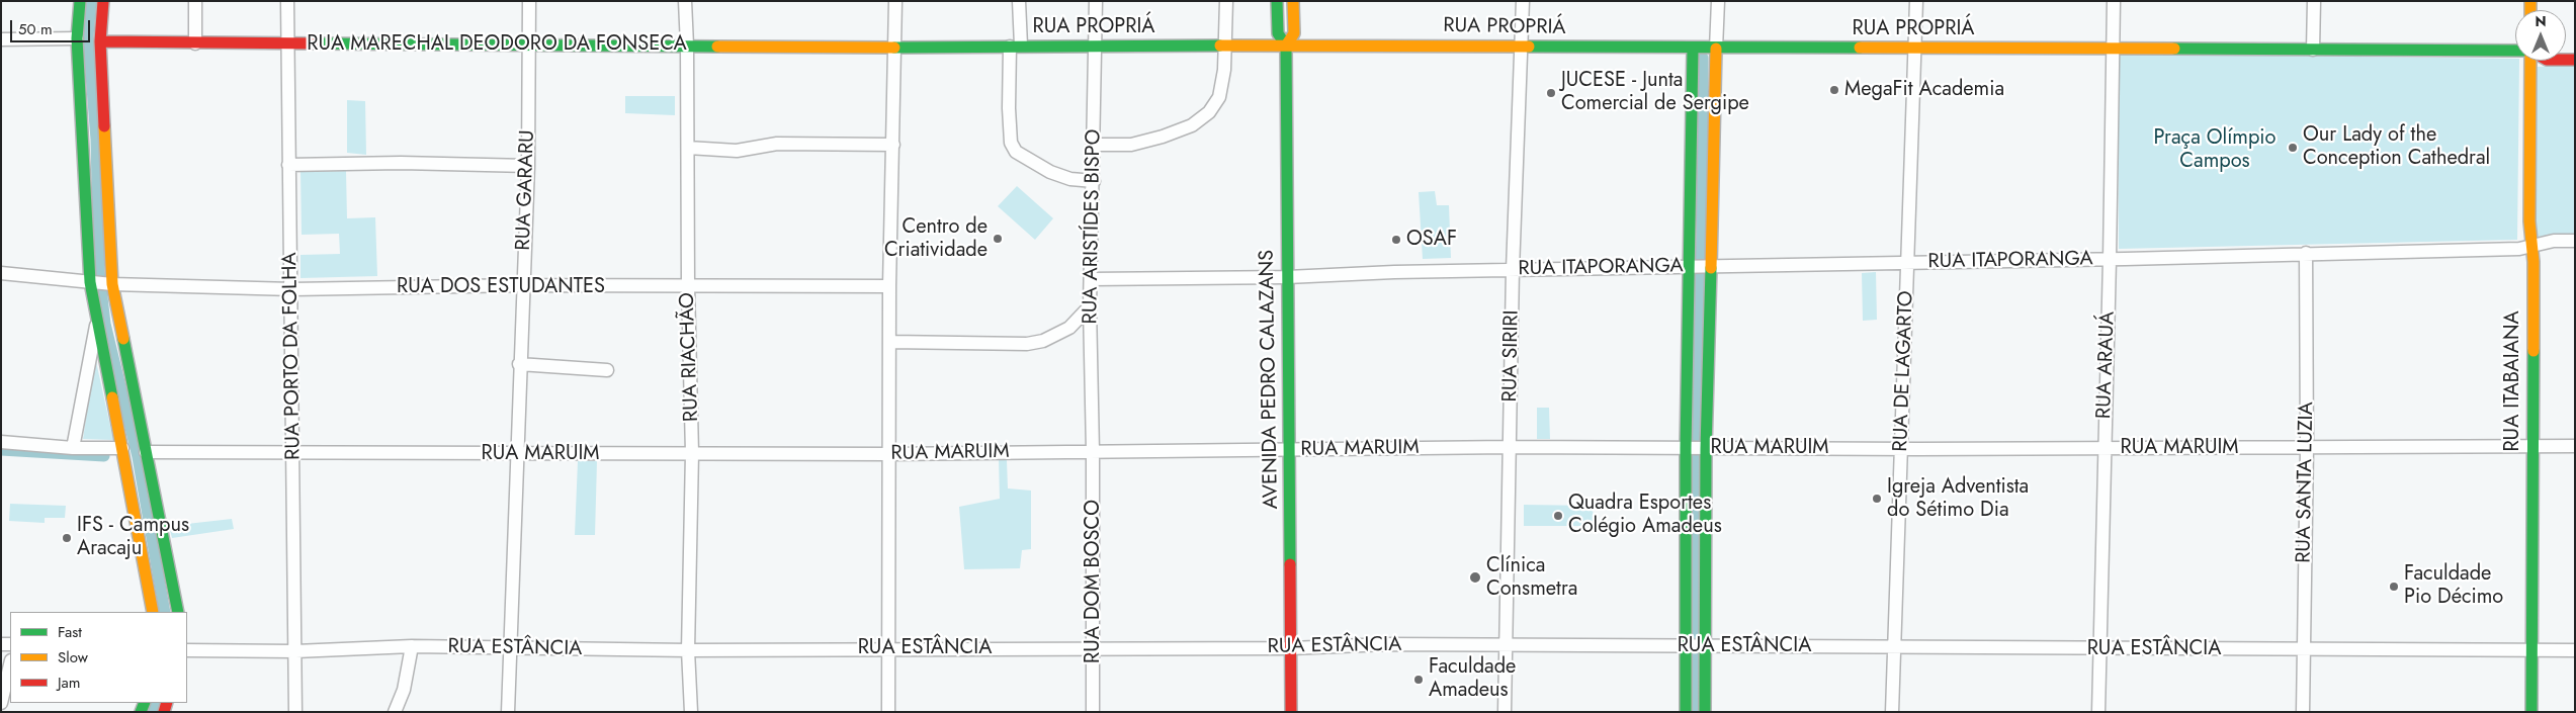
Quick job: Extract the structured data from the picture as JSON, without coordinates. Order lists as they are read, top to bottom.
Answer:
{
  "streets": {
    "street": [
      "RUA PROPRIÁ",
      "RUA MARECHAL DEODORO DA FONSECA",
      "RUA GARARU",
      "RUA ARISTÍDES BISPO",
      "RUA ITAPORANGA",
      "RUA DOS ESTUDANTES",
      "RUA PORTO DA FOLHA",
      "RUA SIRIRI",
      "RUA RIACHÃO",
      "RUA ARAUÁ",
      "RUA DE LAGARTO",
      "AVENIDA PEDRO CALAZANS",
      "RUA ITABAIANA",
      "RUA MARUIM",
      "RUA SANTA LUZIA",
      "RUA DOM BOSCO",
      "RUA ESTÂNCIA"
    ]
  },
  "crossings": [
    ["RUA PROPRIÁ", "RUA MARECHAL DEODORO DA FONSECA"],
    ["RUA PROPRIÁ", "RUA ARISTÍDES BISPO"],
    ["RUA PROPRIÁ", "RUA SIRIRI"],
    ["RUA PROPRIÁ", "RUA ARAUÁ"],
    ["RUA PROPRIÁ", "RUA DE LAGARTO"],
    ["RUA PROPRIÁ", "AVENIDA PEDRO CALAZANS"],
    ["RUA MARECHAL DEODORO DA FONSECA", "RUA GARARU"],
    ["RUA MARECHAL DEODORO DA FONSECA", "RUA PORTO DA FOLHA"],
    ["RUA MARECHAL DEODORO DA FONSECA", "RUA RIACHÃO"],
    ["RUA GARARU", "RUA DOS ESTUDANTES"],
    ["RUA GARARU", "RUA MARUIM"],
    ["RUA GARARU", "RUA ESTÂNCIA"],
    ["RUA ARISTÍDES BISPO", "RUA ITAPORANGA"],
    ["RUA ARISTÍDES BISPO", "RUA MARUIM"],
    ["RUA ARISTÍDES BISPO", "RUA DOM BOSCO"],
    ["RUA ITAPORANGA", "RUA SIRIRI"],
    ["RUA ITAPORANGA", "RUA ARAUÁ"],
    ["RUA ITAPORANGA", "RUA DE LAGARTO"],
    ["RUA ITAPORANGA", "AVENIDA PEDRO CALAZANS"],
    ["RUA DOS ESTUDANTES", "RUA PORTO DA FOLHA"],
    ["RUA DOS ESTUDANTES", "RUA RIACHÃO"],
    ["RUA PORTO DA FOLHA", "RUA MARUIM"],
    ["RUA PORTO DA FOLHA", "RUA ESTÂNCIA"],
    ["RUA SIRIRI", "RUA MARUIM"],
    ["RUA SIRIRI", "RUA ESTÂNCIA"],
    ["RUA RIACHÃO", "RUA MARUIM"],
    ["RUA RIACHÃO", "RUA ESTÂNCIA"],
    ["RUA ARAUÁ", "RUA MARUIM"],
    ["RUA ARAUÁ", "RUA ESTÂNCIA"],
    ["RUA DE LAGARTO", "RUA MARUIM"],
    ["RUA DE LAGARTO", "RUA ESTÂNCIA"],
    ["AVENIDA PEDRO CALAZANS", "RUA MARUIM"],
    ["AVENIDA PEDRO CALAZANS", "RUA ESTÂNCIA"],
    ["RUA ITABAIANA", "RUA MARUIM"],
    ["RUA ITABAIANA", "RUA ESTÂNCIA"],
    ["RUA MARUIM", "RUA SANTA LUZIA"],
    ["RUA MARUIM", "RUA DOM BOSCO"],
    ["RUA SANTA LUZIA", "RUA ESTÂNCIA"],
    ["RUA DOM BOSCO", "RUA ESTÂNCIA"]
  ],
  "parks": ["Praça Olímpio Campos"],
  "places": [
    "MegaFit Academia",
    "JUCESE - Junta Comercial de Sergipe",
    "Our Lady of the Conception Cathedral",
    "Centro de Criatividade",
    "OSAF",
    "Igreja Adventista do Sétimo Dia",
    "Quadra Esportes Colégio Amadeus",
    "IFS - Campus Aracaju",
    "Clínica Consmetra",
    "Faculdade Pio Décimo",
    "Faculdade Amadeus"
  ],
  "legend": ["Fast", "Slow", "Jam"],
  "scale_bar": "50 m",
  "north": "top"
}
